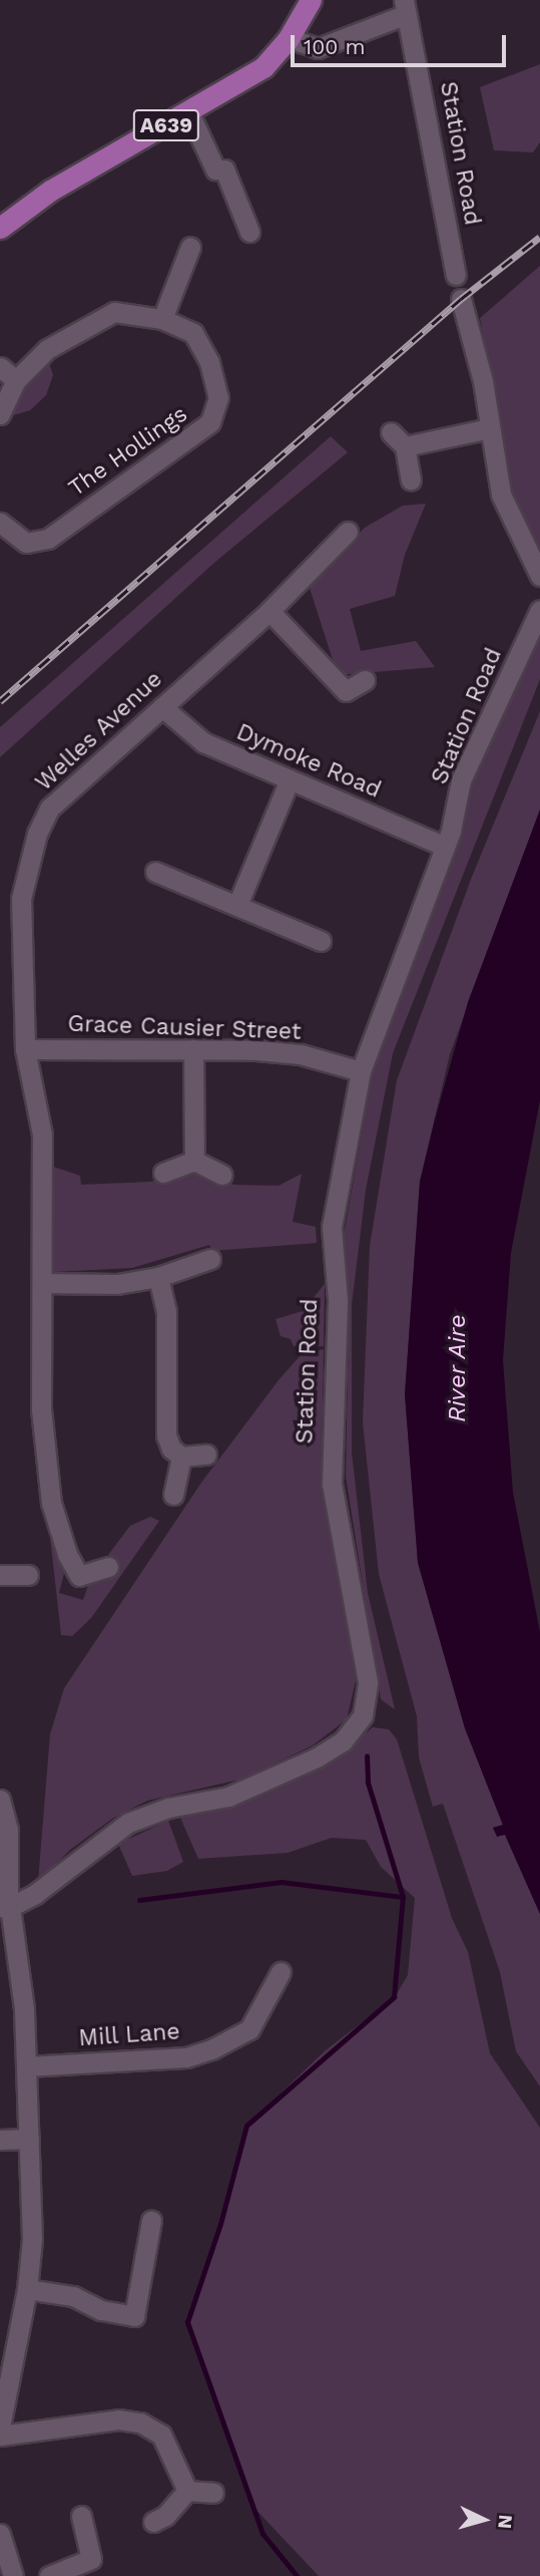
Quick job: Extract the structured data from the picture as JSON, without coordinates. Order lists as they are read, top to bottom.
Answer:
{
  "streets": {
    "main road": ["A639"],
    "street": [
      "Station Road",
      "The Hollings",
      "Welles Avenue",
      "Dymoke Road",
      "Grace Causier Street",
      "Mill Lane"
    ]
  },
  "crossings": [
    ["Station Road", "Dymoke Road"],
    ["Station Road", "Grace Causier Street"],
    ["Welles Avenue", "Dymoke Road"],
    ["Welles Avenue", "Grace Causier Street"]
  ],
  "water": ["River Aire"],
  "scale_bar": "100 m",
  "north": "right"
}
